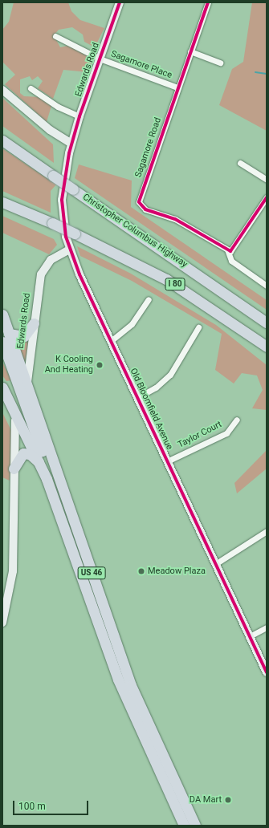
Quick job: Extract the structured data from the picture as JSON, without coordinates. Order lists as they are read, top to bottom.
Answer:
{
  "streets": {
    "highway": ["Christopher Columbus Highway", "I 80", "US 46"],
    "street": [
      "Sagamore Place",
      "Edwards Road",
      "Sagamore Road",
      "Old Bloomfield Avenue",
      "Taylor Court"
    ]
  },
  "crossings": [
    ["Sagamore Place", "Edwards Road"],
    ["Sagamore Place", "Sagamore Road"],
    ["Edwards Road", "Old Bloomfield Avenue"],
    ["Edwards Road", "US 46"],
    ["Old Bloomfield Avenue", "Taylor Court"]
  ],
  "places": ["K Cooling And Heating", "Meadow Plaza", "DA Mart"],
  "scale_bar": "100 m"
}
